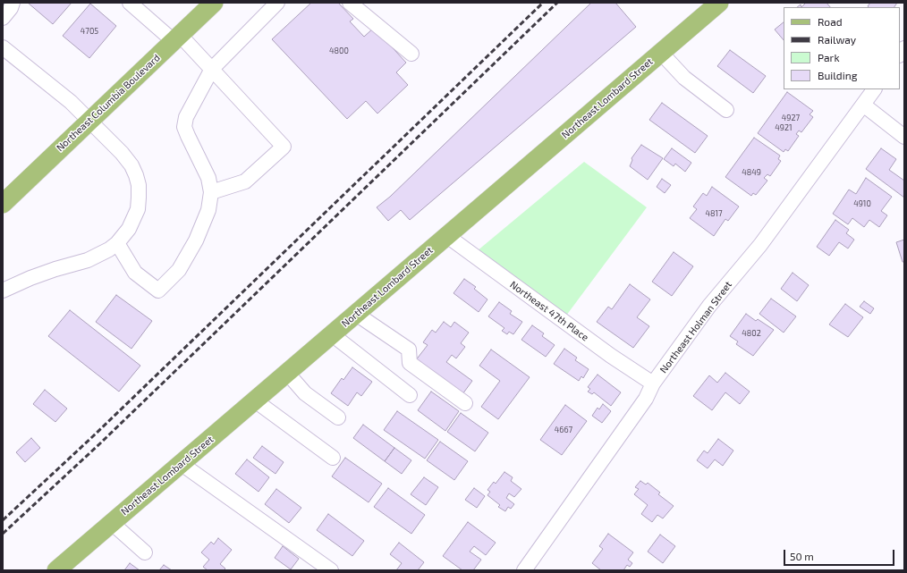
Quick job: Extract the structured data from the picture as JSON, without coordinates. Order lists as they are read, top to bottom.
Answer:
{
  "streets": {
    "main road": ["Northeast Lombard Street", "Northeast Columbia Boulevard"],
    "street": ["Northeast 47th Place", "Northeast Holman Street"]
  },
  "crossings": [
    ["Northeast Lombard Street", "Northeast 47th Place"],
    ["Northeast 47th Place", "Northeast Holman Street"]
  ],
  "house_numbers": [
    "4705",
    "4800",
    "4927",
    "4921",
    "4849",
    "4910",
    "4817",
    "4802",
    "4667"
  ],
  "legend": [
    "Road",
    "Railway",
    "Park",
    "Building"
  ],
  "scale_bar": "50 m"
}
